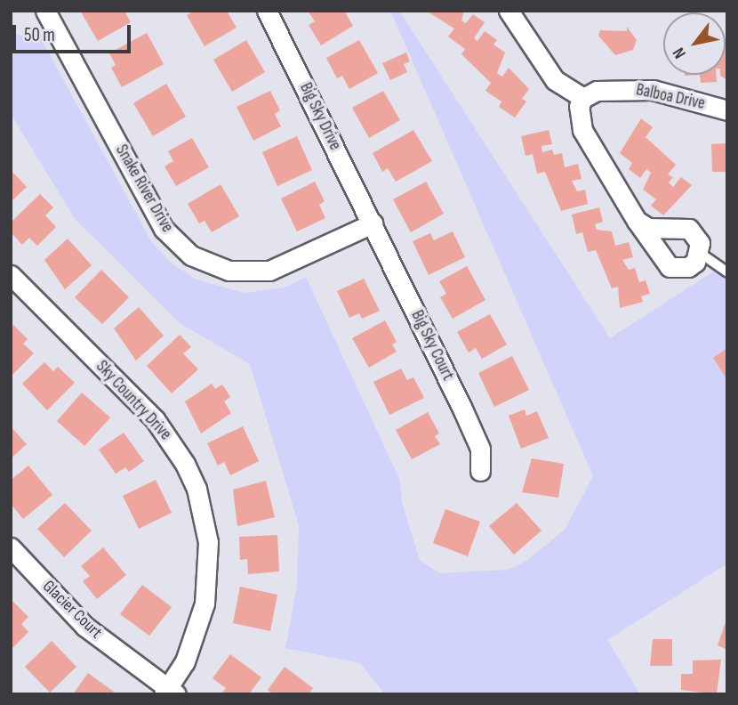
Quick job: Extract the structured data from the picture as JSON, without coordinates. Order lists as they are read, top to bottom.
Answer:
{
  "streets": {
    "street": [
      "Balboa Drive",
      "Big Sky Drive",
      "Snake River Drive",
      "Big Sky Court",
      "Sky Country Drive",
      "Glacier Court"
    ]
  },
  "crossings": [
    ["Big Sky Drive", "Snake River Drive"],
    ["Big Sky Drive", "Big Sky Court"],
    ["Snake River Drive", "Big Sky Court"],
    ["Sky Country Drive", "Glacier Court"]
  ],
  "scale_bar": "50 m",
  "north": "bottom left"
}
